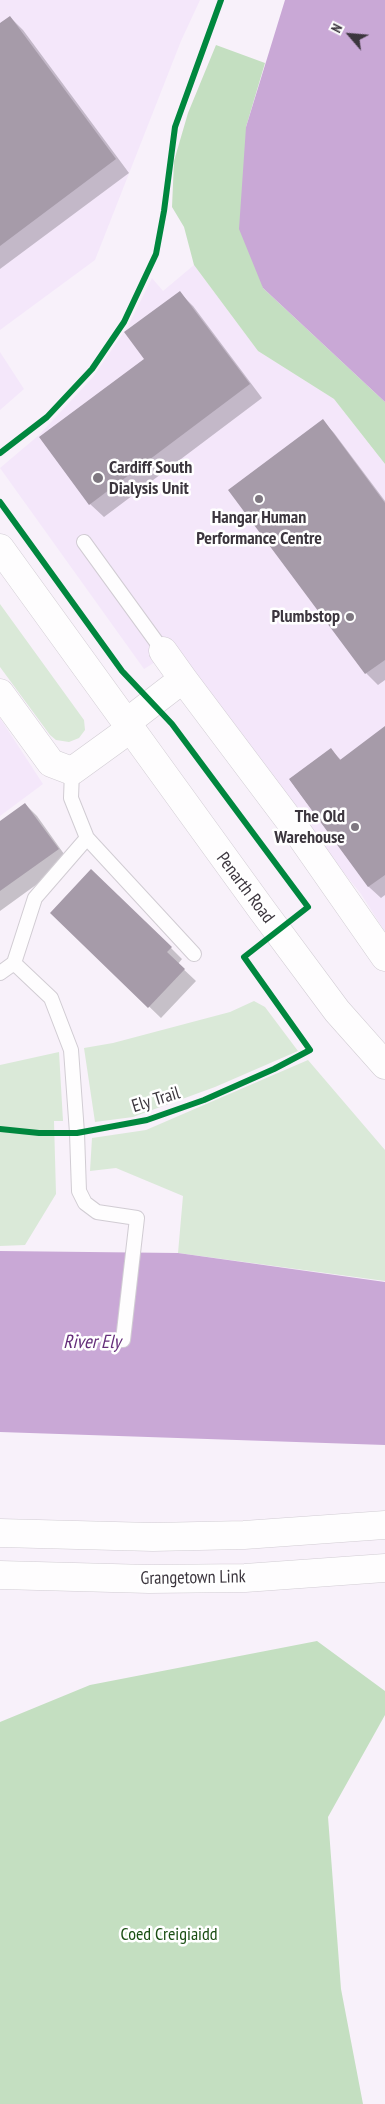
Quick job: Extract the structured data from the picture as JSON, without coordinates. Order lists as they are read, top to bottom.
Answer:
{
  "streets": {
    "main road": ["Penarth Road", "Grangetown Link"],
    "cycle path": ["Ely Trail"]
  },
  "water": ["River Ely"],
  "parks": ["Coed Creigiaidd"],
  "places": [
    "Cardiff South Dialysis Unit",
    "Hangar Human Performance Centre",
    "Plumbstop",
    "The Old Warehouse"
  ],
  "north": "top left"
}
